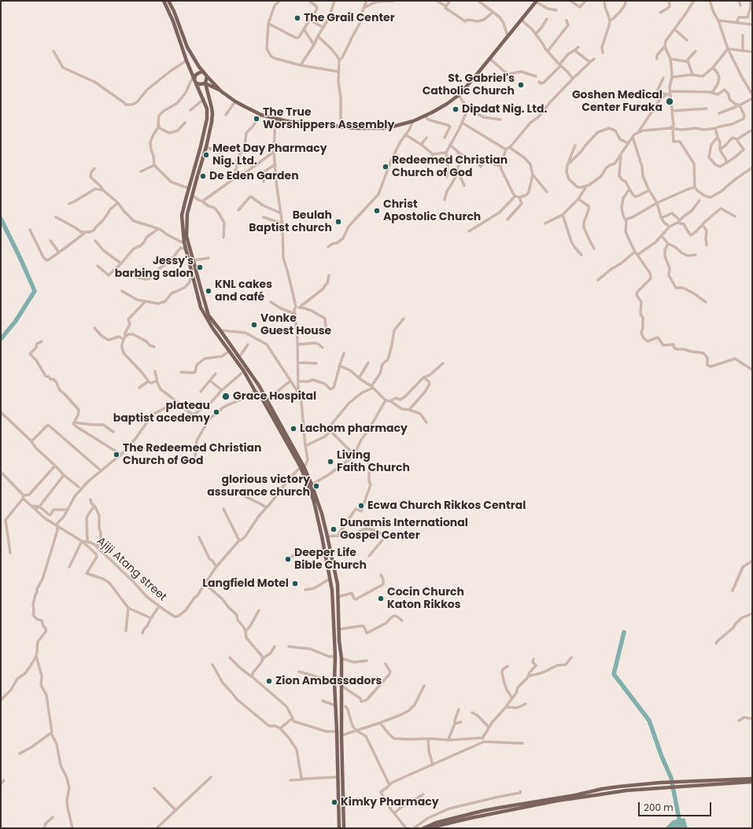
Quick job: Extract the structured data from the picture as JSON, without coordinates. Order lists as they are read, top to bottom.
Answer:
{
  "streets": {
    "street": ["Ajiji Atang street"]
  },
  "places": [
    "The Grail Center",
    "St. Gabriel's Catholic Church",
    "Goshen Medical Center Furaka",
    "Dipdat Nig. Ltd.",
    "The True Worshippers Assembly",
    "Meet Day Pharmacy Nig. Ltd.",
    "Redeemed Christian Church of God",
    "De Eden Garden",
    "Christ Apostolic Church",
    "Beulah Baptist church",
    "Jessy's barbing salon",
    "KNL cakes and café",
    "Vonke Guest House",
    "Grace Hospital",
    "plateau baptist acedemy",
    "Lachom pharmacy",
    "The Redeemed Christian Church of God",
    "Living Faith Church",
    "glorious victory assurance church",
    "Ecwa Church Rikkos Central",
    "Dunamis International Gospel Center",
    "Deeper Life Bible Church",
    "Langfield Motel",
    "Cocin Church Katon Rikkos",
    "Zion Ambassadors",
    "Kimky Pharmacy"
  ],
  "scale_bar": "200 m"
}
